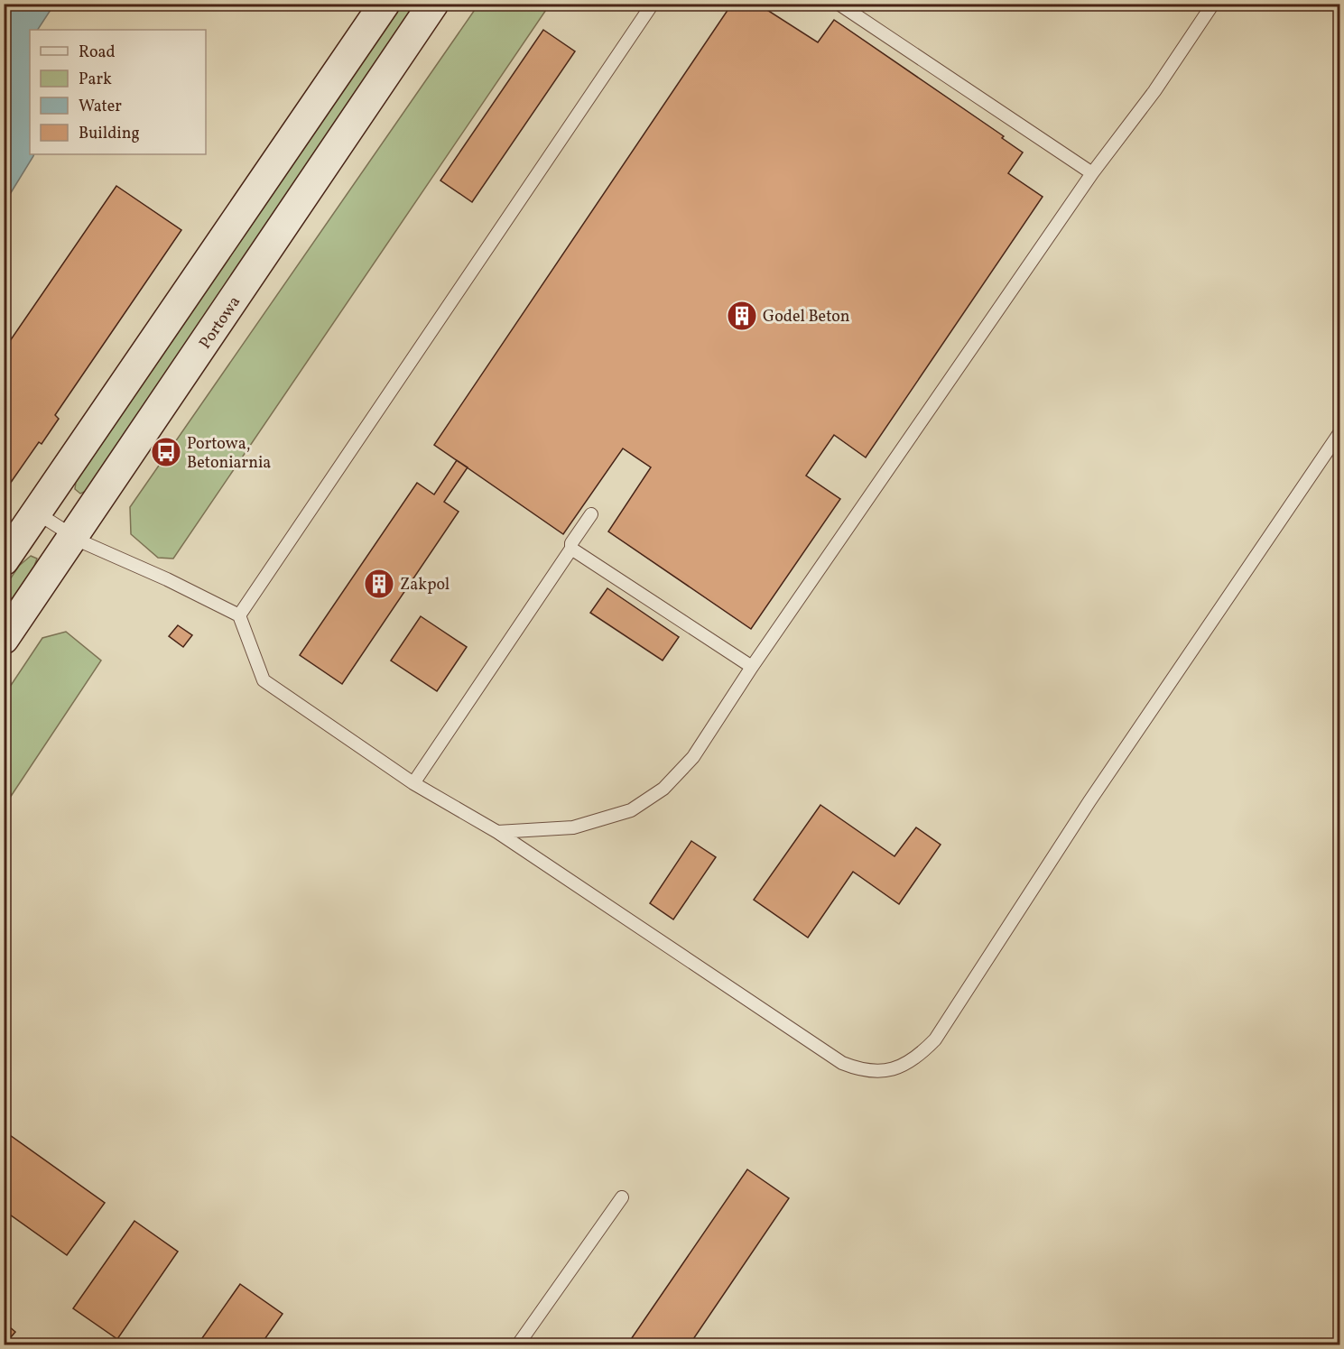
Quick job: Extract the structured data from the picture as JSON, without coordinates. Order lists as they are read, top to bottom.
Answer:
{
  "streets": {
    "street": ["Portowa"]
  },
  "places": {
    "building": ["Godel Beton", "Zakpol"],
    "bus stop": ["Portowa, Betoniarnia"]
  },
  "legend": [
    "Road",
    "Park",
    "Water",
    "Building"
  ]
}
